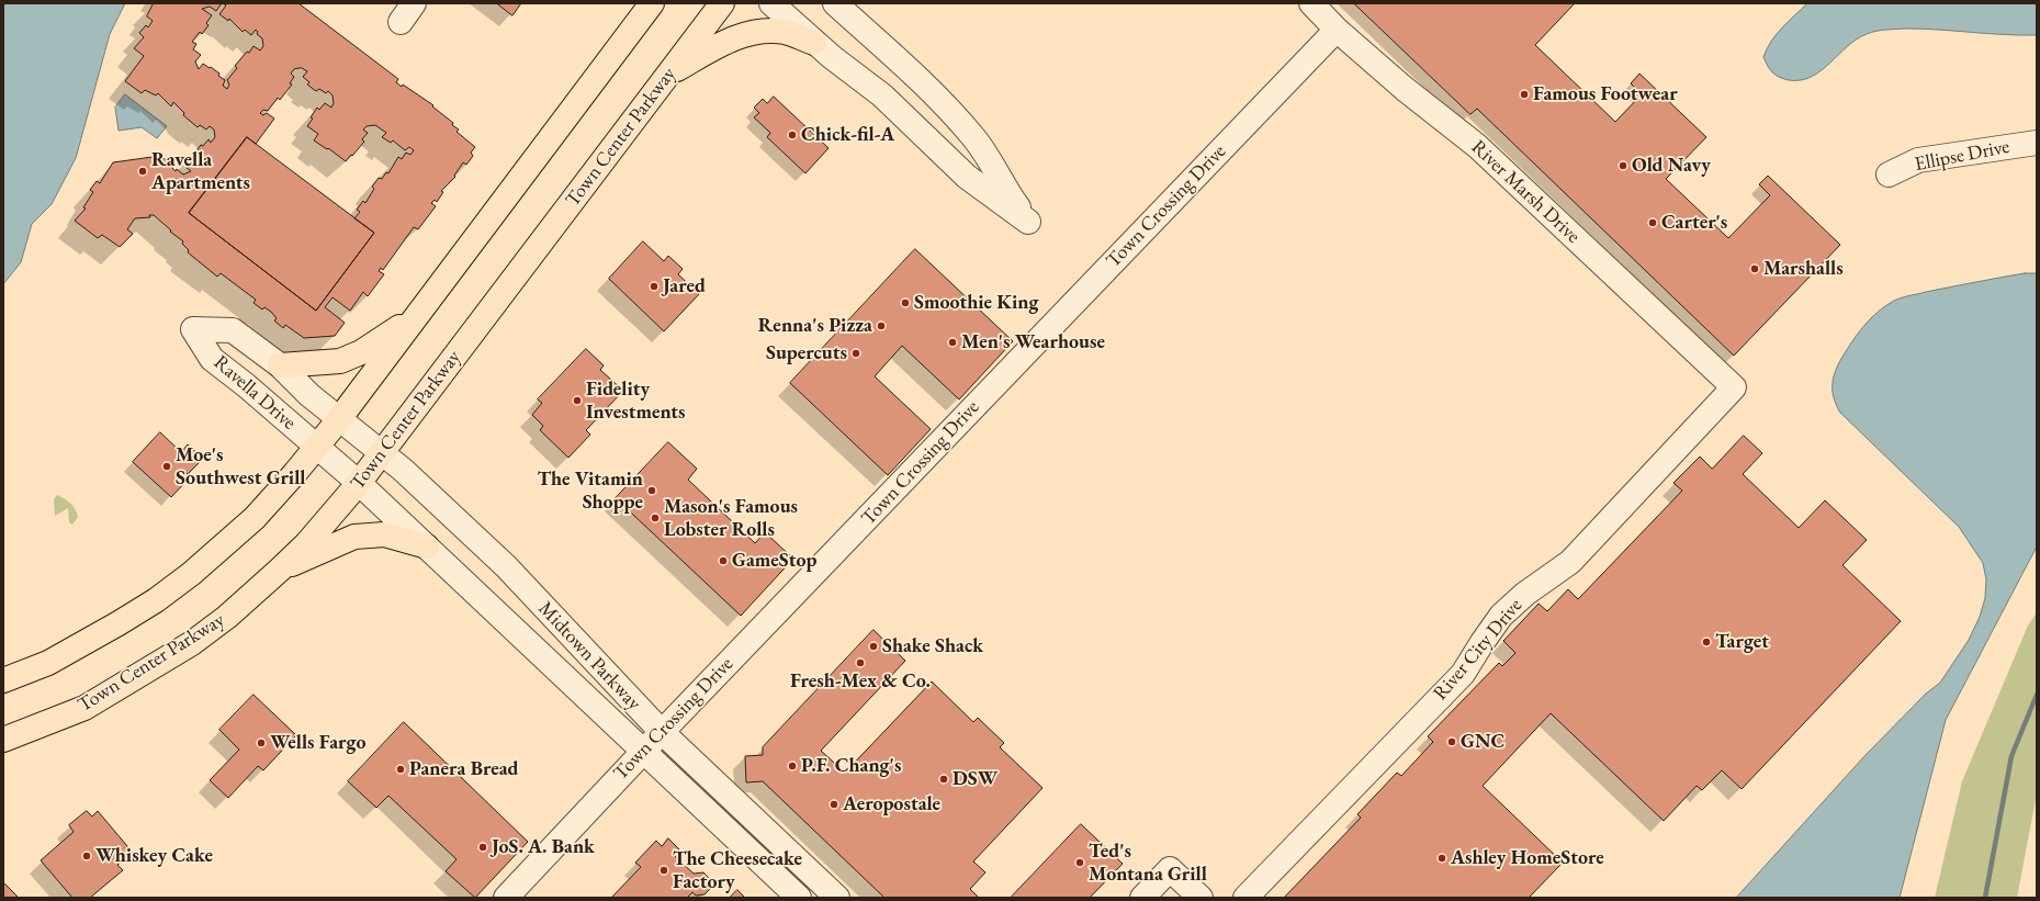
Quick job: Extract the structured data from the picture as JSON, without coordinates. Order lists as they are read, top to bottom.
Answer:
{
  "streets": {
    "main road": ["Town Center Parkway"],
    "street": [
      "Ellipse Drive",
      "River Marsh Drive",
      "Town Crossing Drive",
      "Ravella Drive",
      "River City Drive",
      "Midtown Parkway"
    ]
  },
  "crossings": [
    ["Town Center Parkway", "Midtown Parkway"],
    ["River Marsh Drive", "Town Crossing Drive"],
    ["River Marsh Drive", "River City Drive"],
    ["Town Crossing Drive", "Midtown Parkway"],
    ["Ravella Drive", "Midtown Parkway"]
  ],
  "places": [
    "Famous Footwear",
    "Chick-fil-A",
    "Old Navy",
    "Ravella Apartments",
    "Carter's",
    "Marshalls",
    "Jared",
    "Smoothie King",
    "Renna's Pizza",
    "Men's Wearhouse",
    "Supercuts",
    "Fidelity Investments",
    "Moe's Southwest Grill",
    "The Vitamin Shoppe",
    "Mason's Famous Lobster Rolls",
    "GameStop",
    "Target",
    "Shake Shack",
    "Fresh-Mex & Co.",
    "GNC",
    "Wells Fargo",
    "P.F. Chang's",
    "Panera Bread",
    "DSW",
    "Aeropostale",
    "JoS. A. Bank",
    "Whiskey Cake",
    "Ashley HomeStore",
    "Ted's Montana Grill",
    "The Cheesecake Factory"
  ]
}
